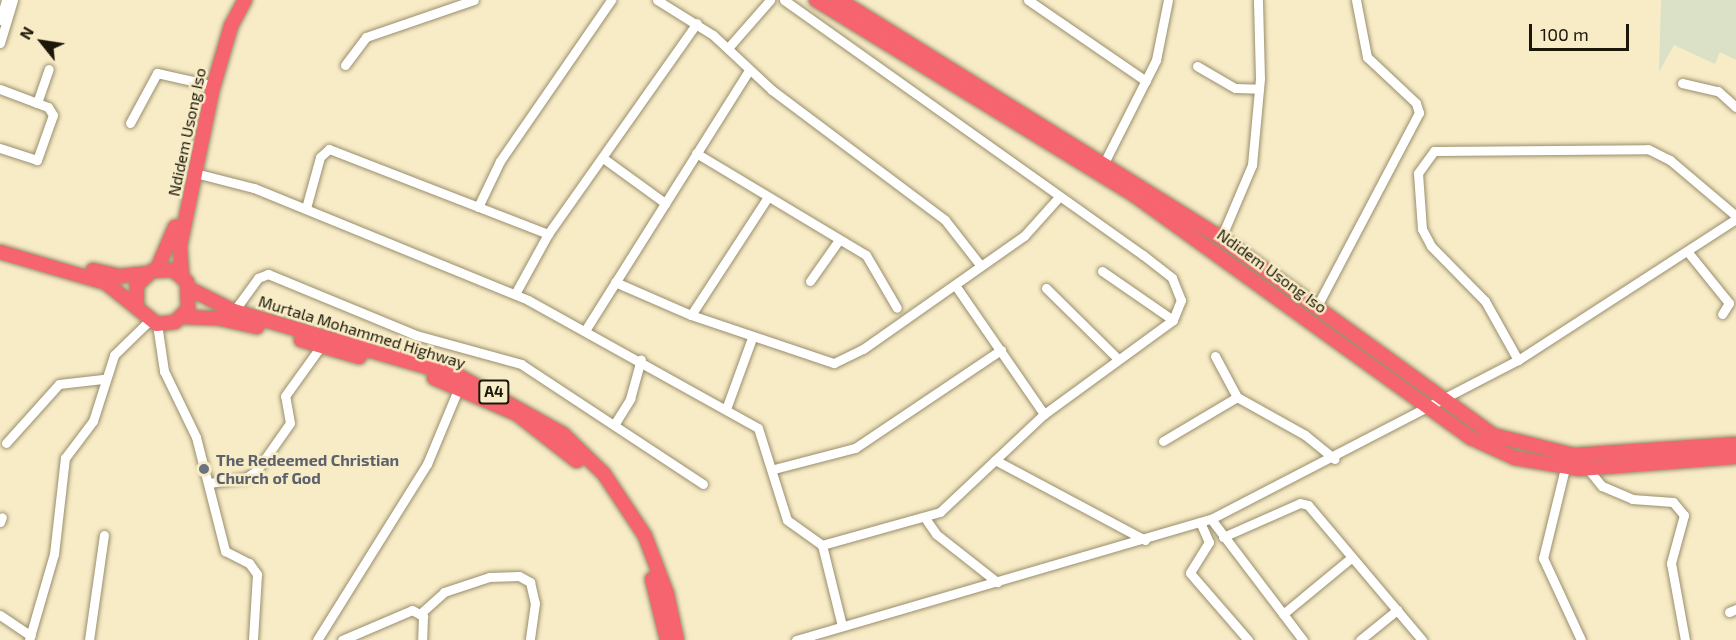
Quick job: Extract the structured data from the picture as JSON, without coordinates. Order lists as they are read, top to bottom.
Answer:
{
  "streets": {
    "highway": ["Ndidem Usong Iso", "Murtala Mohammed Highway", "A4"]
  },
  "crossings": [
    ["Ndidem Usong Iso", "Murtala Mohammed Highway"],
    ["Ndidem Usong Iso", "A4"],
    ["Murtala Mohammed Highway", "A4"]
  ],
  "places": ["The Redeemed Christian Church of God"],
  "scale_bar": "100 m",
  "north": "top left"
}
